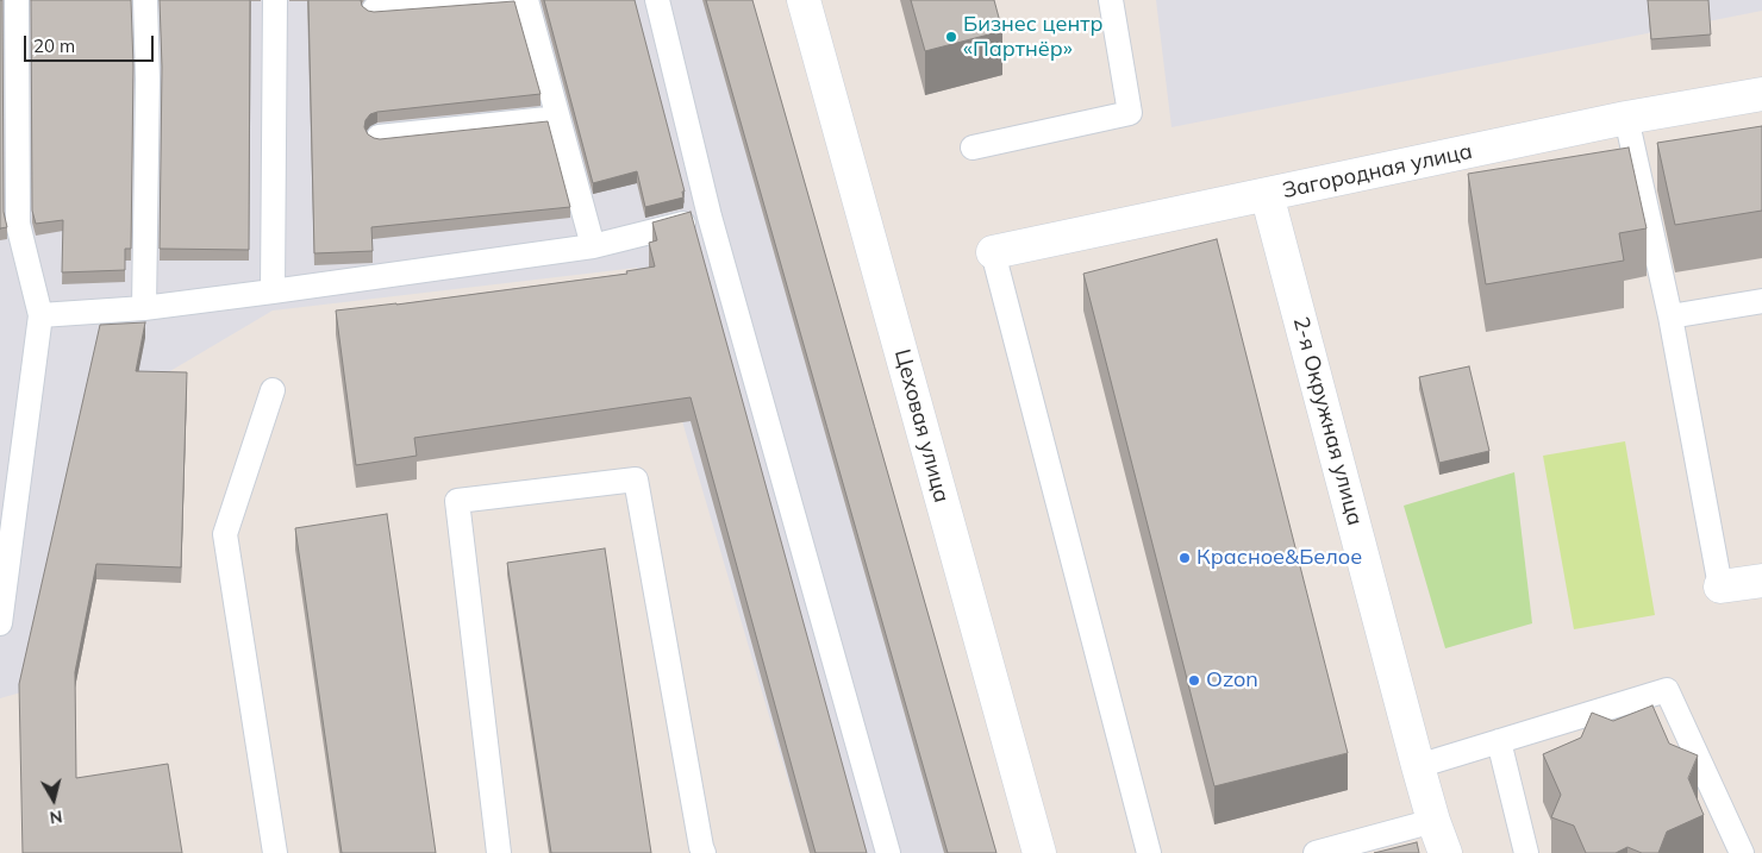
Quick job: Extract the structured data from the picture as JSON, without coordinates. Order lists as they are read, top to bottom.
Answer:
{
  "streets": {
    "street": ["Загородная улица", "2-я Окружная улица", "Цеховая улица"]
  },
  "crossings": [
    ["Загородная улица", "2-я Окружная улица"]
  ],
  "places": ["Бизнес центр «Партнёр»", "Красное&Белое", "Ozon"],
  "scale_bar": "20 m",
  "north": "bottom"
}
